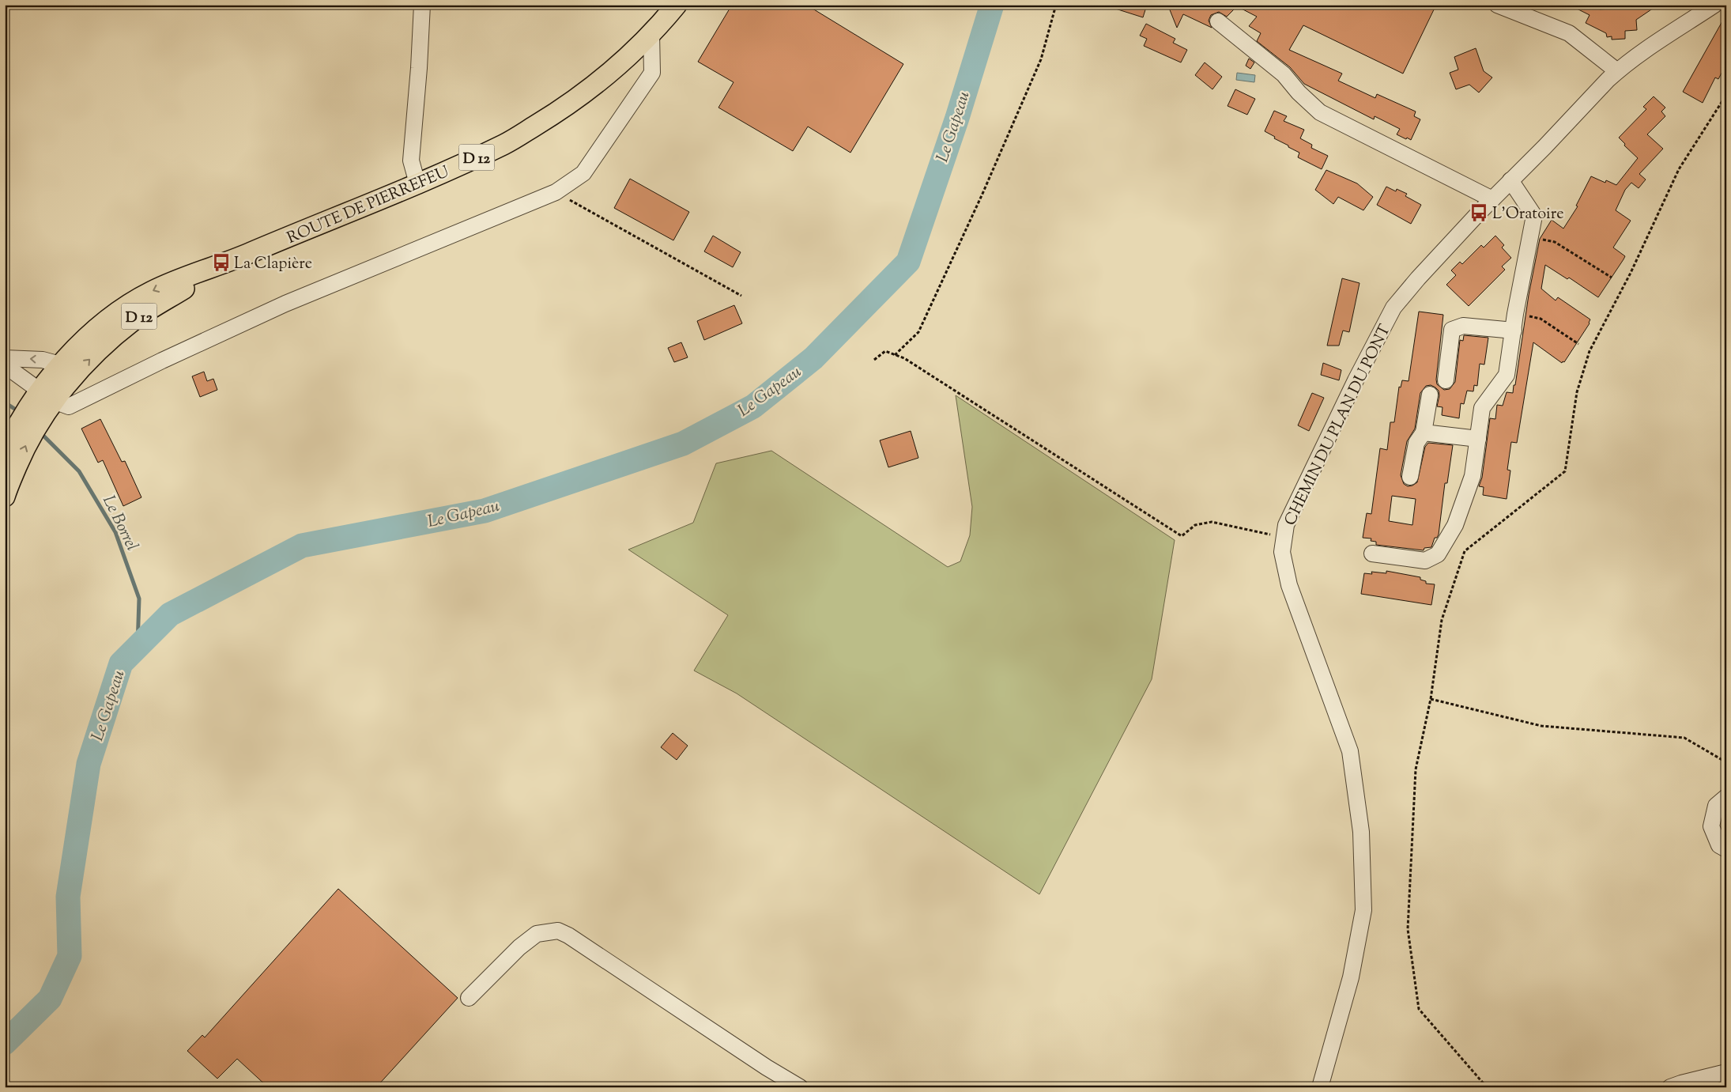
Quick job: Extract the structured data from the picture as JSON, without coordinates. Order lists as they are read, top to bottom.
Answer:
{
  "streets": {
    "main road": ["D 12", "ROUTE DE PIERREFEU"],
    "street": ["CHEMIN DU PLAN DU PONT"]
  },
  "water": ["Le Gapeau", "Le Borrel"],
  "places": {
    "bus stop": ["L'Oratoire", "La Clapière"]
  }
}
